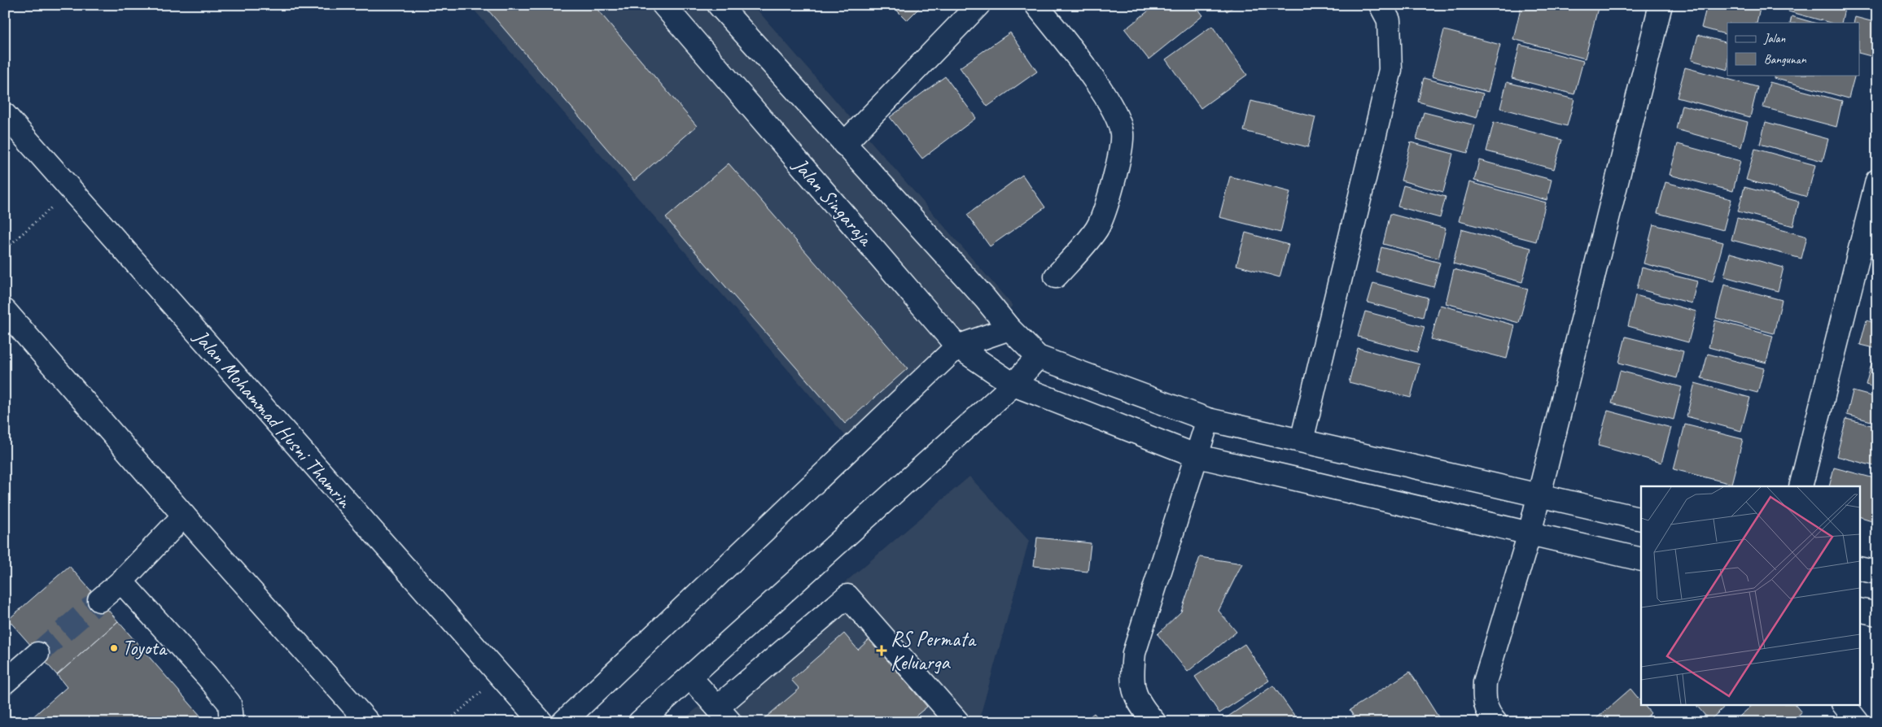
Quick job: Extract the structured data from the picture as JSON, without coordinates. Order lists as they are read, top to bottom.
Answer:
{
  "streets": {
    "street": ["Jalan Singaraja", "Jalan Mohammad Husni Thamrin"]
  },
  "places": {
    "other": ["Toyota"],
    "health": ["RS Permata Keluarga"]
  },
  "legend": ["Jalan", "Bangunan"]
}
